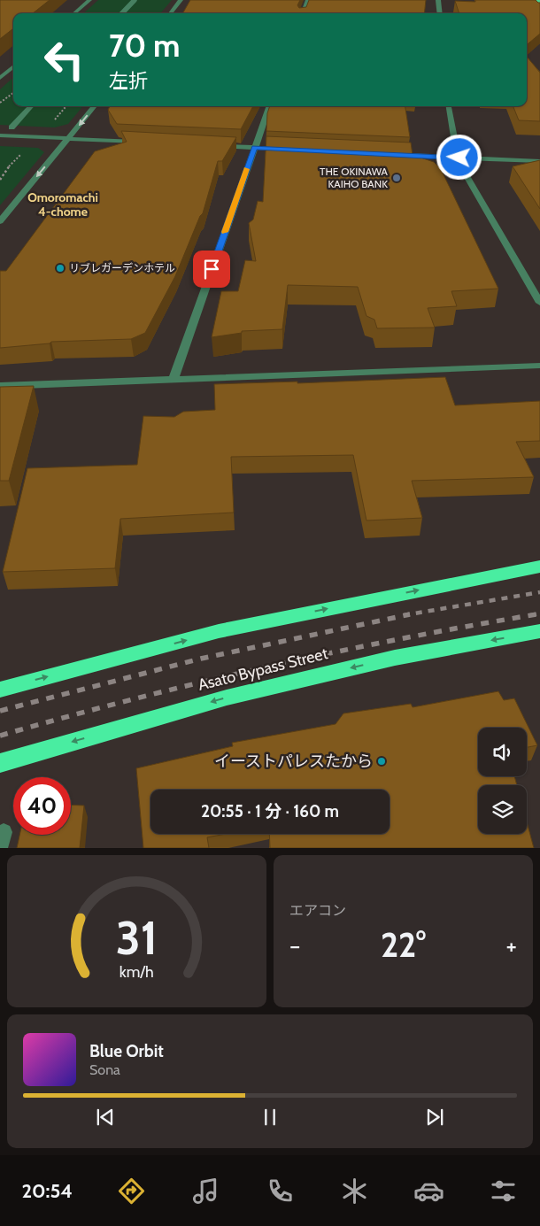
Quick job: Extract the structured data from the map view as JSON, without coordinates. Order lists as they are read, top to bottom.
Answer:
{
  "streets": {
    "highway": ["Asato Bypass Street"]
  },
  "districts": ["Omoromachi 4-chome"],
  "places": ["THE OKINAWA KAIHO BANK", "リブレガーデンホテル", "イーストパレスたから"],
  "page": {
    "turn": ["70 m", "左折"],
    "limit": "40",
    "trip": "20:55 · 1 分 · 160 m",
    "tile": "エアコン",
    "heat": ["−", "22°", "+"],
    "song": ["Blue Orbit", "Sona"],
    "tabs": "20:54",
    "gauge": ["31", "km/h"]
  }
}
